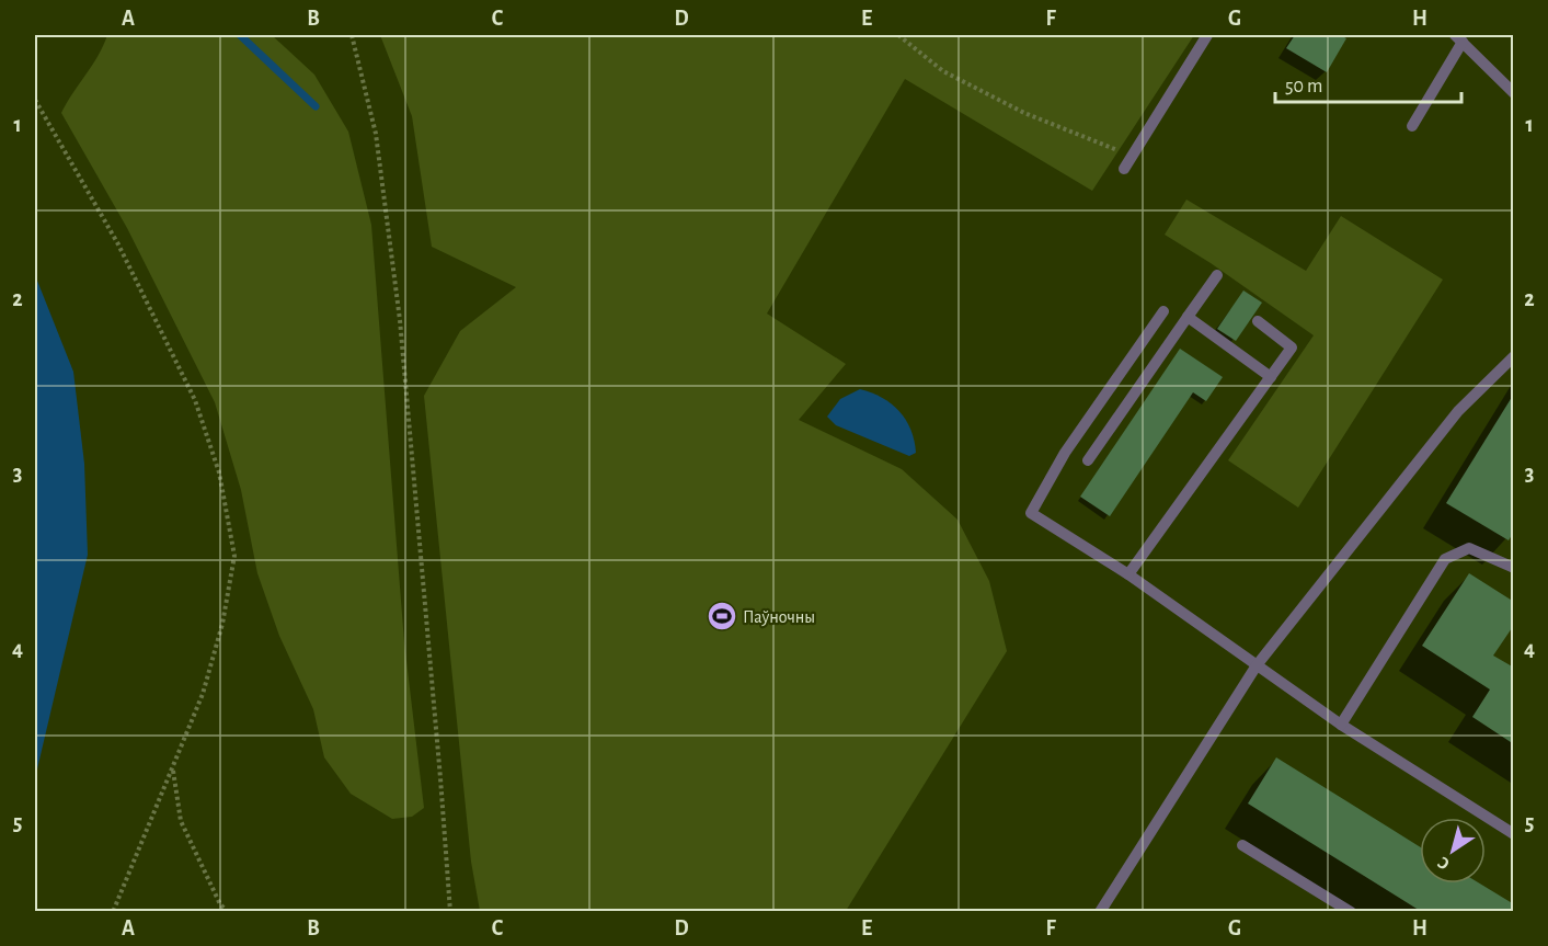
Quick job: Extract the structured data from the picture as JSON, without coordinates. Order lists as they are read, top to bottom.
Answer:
{
  "places": {
    "sports": ["Паўночны"]
  },
  "scale_bar": "50 m",
  "north": "bottom left",
  "grid": {
    "columns": [
      "A",
      "B",
      "C",
      "D",
      "E",
      "F",
      "G",
      "H"
    ],
    "rows": [
      "1",
      "2",
      "3",
      "4",
      "5"
    ]
  }
}
